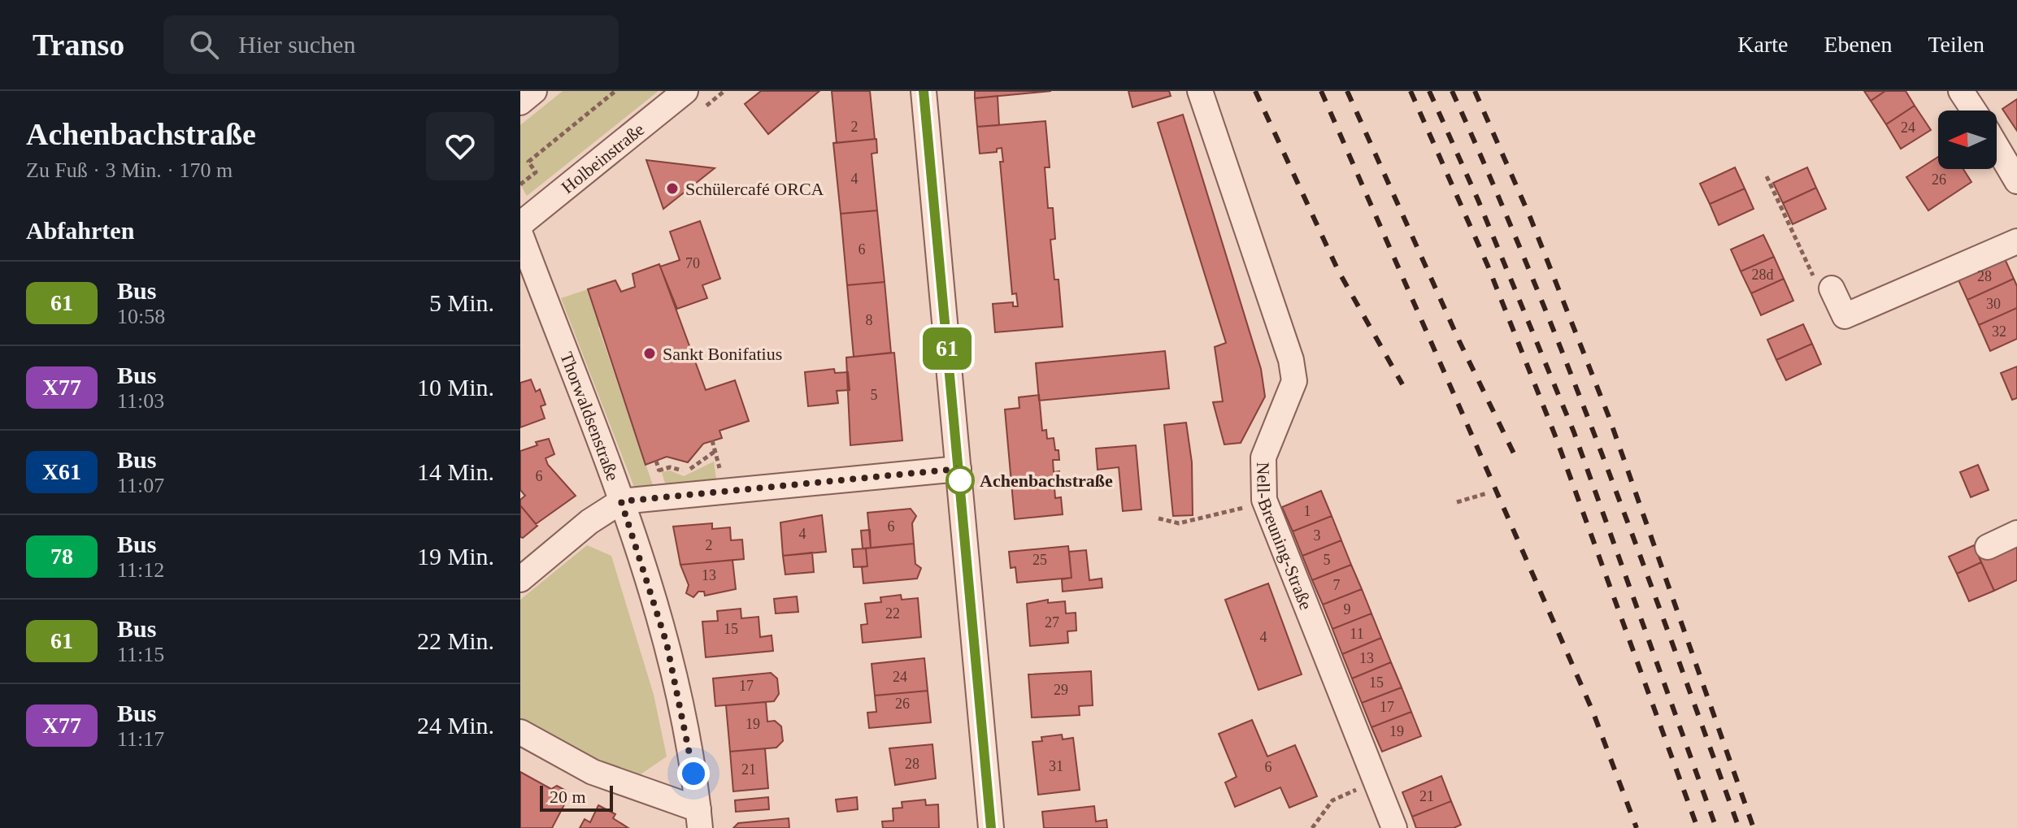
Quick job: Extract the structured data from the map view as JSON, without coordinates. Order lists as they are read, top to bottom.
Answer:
{
  "streets": {
    "street": ["Holbeinstraße", "Thorwaldsenstraße", "Nell-Breuning-Straße"]
  },
  "places": ["Schülercafé ORCA", "Sankt Bonifatius", "Achenbachstraße"],
  "lines": ["bus line 61"],
  "house_numbers": [
    "2",
    "24",
    "4",
    "26",
    "6",
    "70",
    "28d",
    "28",
    "30",
    "8",
    "32",
    "5",
    "6",
    "1",
    "6",
    "4",
    "3",
    "2",
    "25",
    "5",
    "13",
    "7",
    "9",
    "22",
    "27",
    "15",
    "11",
    "4",
    "13",
    "24",
    "15",
    "17",
    "29",
    "26",
    "17",
    "19",
    "19",
    "28",
    "31",
    "6",
    "21",
    "21"
  ],
  "scale_bar": "20 m",
  "north": "left",
  "page": {
    "header": "Transo",
    "search": "Hier suchen",
    "nav": ["Karte", "Ebenen", "Teilen"],
    "heading": [
      ["Achenbachstraße", "Zu Fuß · 3 Min. · 170 m"],
      "Abfahrten"
    ],
    "on_map": "61",
    "list": [
      {
        "mark": "61",
        "name": "Bus",
        "note": "10:58",
        "value": "5 Min."
      },
      {
        "mark": "X77",
        "name": "Bus",
        "note": "11:03",
        "value": "10 Min."
      },
      {
        "mark": "X61",
        "name": "Bus",
        "note": "11:07",
        "value": "14 Min."
      },
      {
        "mark": "78",
        "name": "Bus",
        "note": "11:12",
        "value": "19 Min."
      },
      {
        "mark": "61",
        "name": "Bus",
        "note": "11:15",
        "value": "22 Min."
      },
      {
        "mark": "X77",
        "name": "Bus",
        "note": "11:17",
        "value": "24 Min."
      }
    ],
    "scale": "20 m"
  }
}
